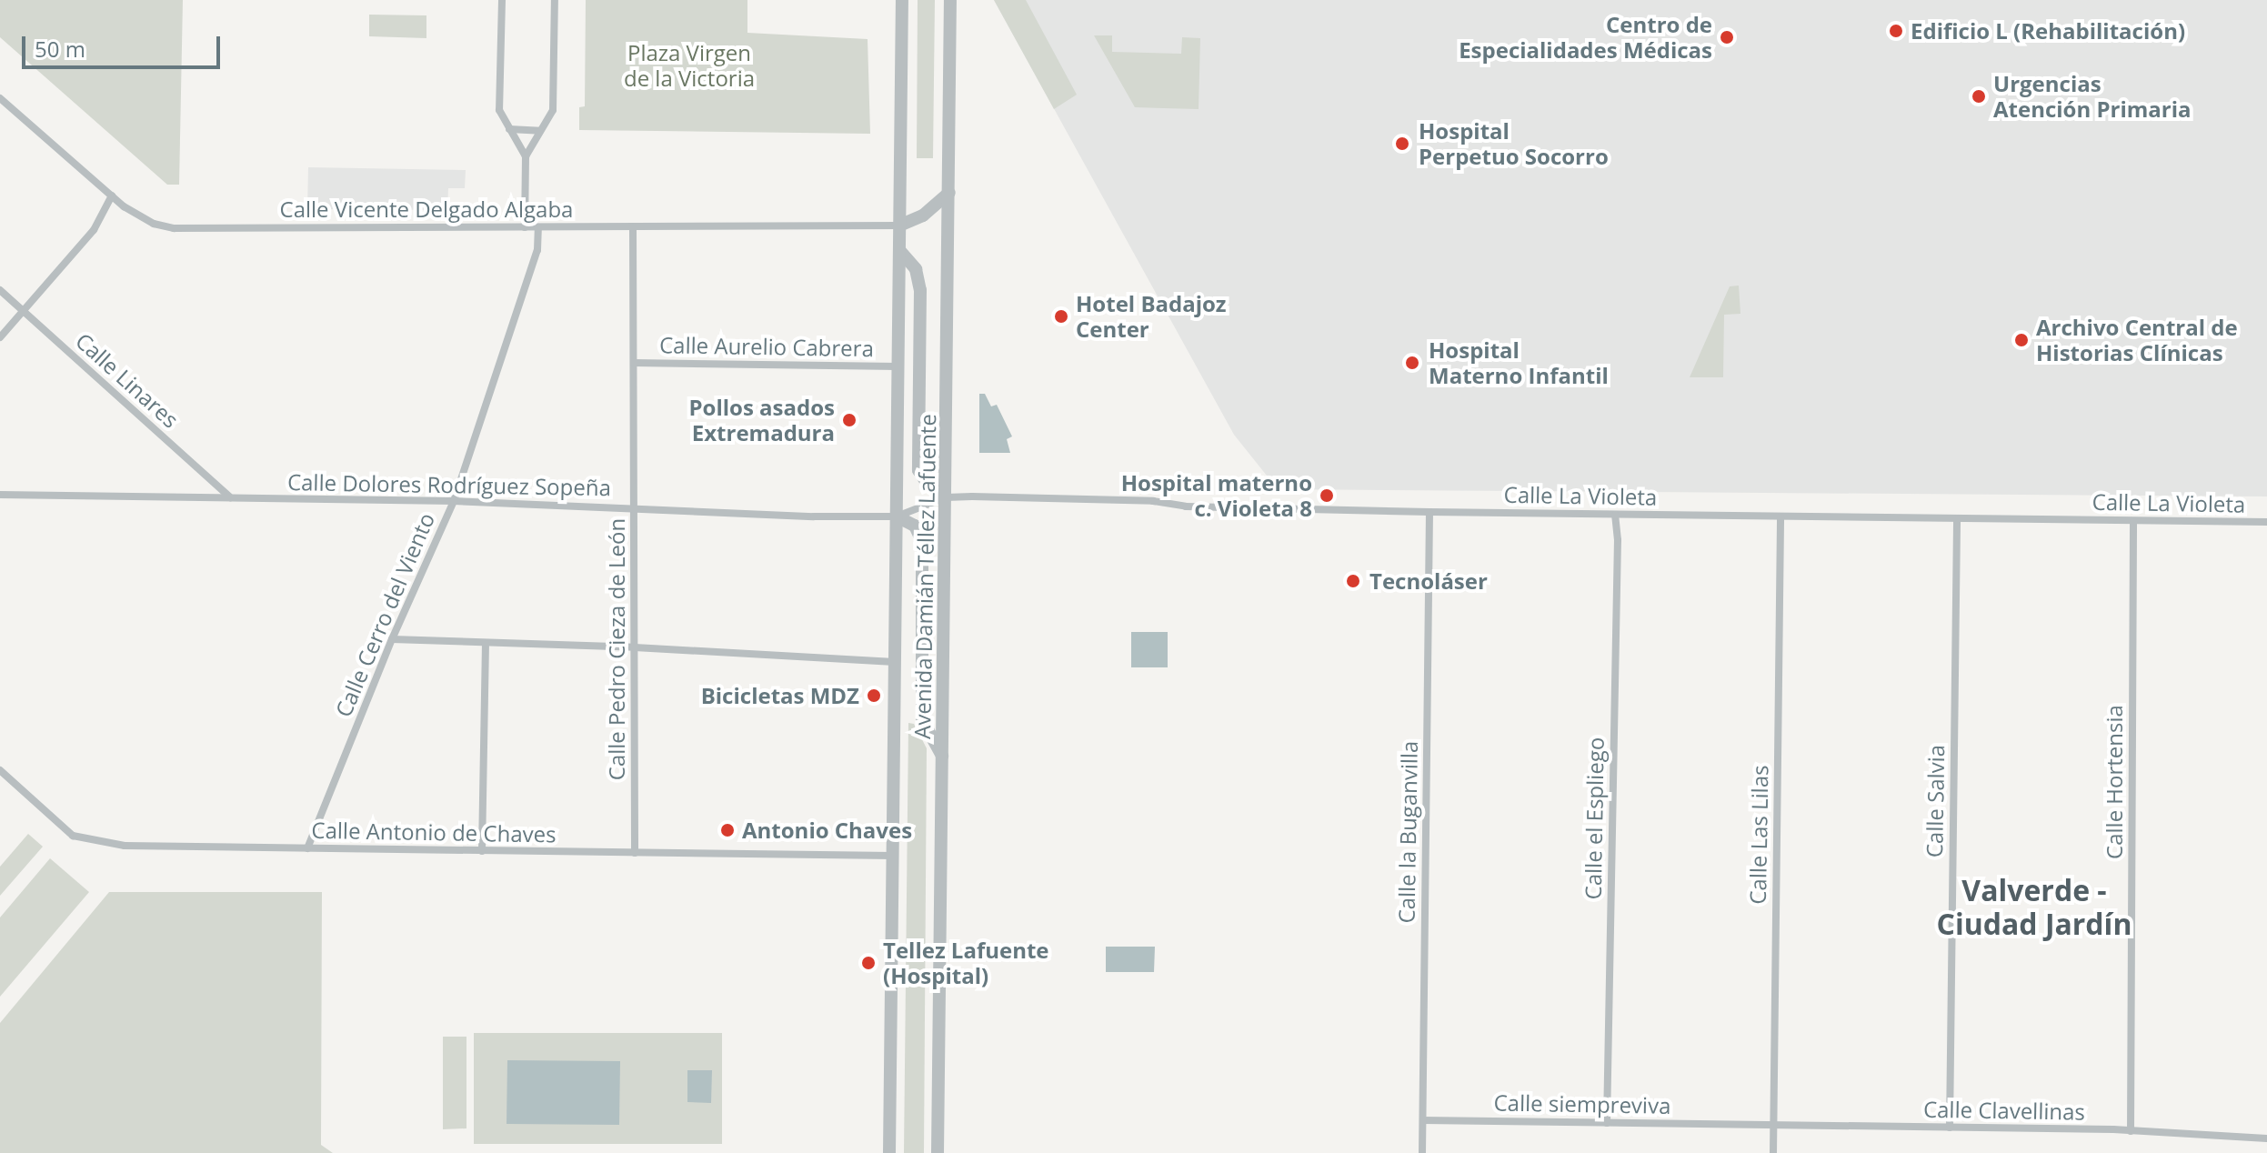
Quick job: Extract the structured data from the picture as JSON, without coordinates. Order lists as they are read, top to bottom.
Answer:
{
  "streets": {
    "street": [
      "Calle Vicente Delgado Algaba",
      "Calle Aurelio Cabrera",
      "Calle Linares",
      "Calle Dolores Rodríguez Sopeña",
      "Calle La Violeta",
      "Avenida Damián Téllez Lafuente",
      "Calle Cerro del Viento",
      "Calle Pedro Cieza de León",
      "Calle Hortensia",
      "Calle Salvia",
      "Calle el Espliego",
      "Calle Antonio de Chaves",
      "Calle la Buganvilla",
      "Calle Las Lilas",
      "Calle siempreviva",
      "Calle Clavellinas"
    ]
  },
  "crossings": [
    ["Calle Vicente Delgado Algaba", "Avenida Damián Téllez Lafuente"],
    ["Calle Vicente Delgado Algaba", "Calle Cerro del Viento"],
    ["Calle Vicente Delgado Algaba", "Calle Pedro Cieza de León"],
    ["Calle Aurelio Cabrera", "Avenida Damián Téllez Lafuente"],
    ["Calle Aurelio Cabrera", "Calle Pedro Cieza de León"],
    ["Calle Linares", "Calle Dolores Rodríguez Sopeña"],
    ["Calle Dolores Rodríguez Sopeña", "Calle La Violeta"],
    ["Calle Dolores Rodríguez Sopeña", "Avenida Damián Téllez Lafuente"],
    ["Calle Dolores Rodríguez Sopeña", "Calle Cerro del Viento"],
    ["Calle Dolores Rodríguez Sopeña", "Calle Pedro Cieza de León"],
    ["Calle La Violeta", "Avenida Damián Téllez Lafuente"],
    ["Calle La Violeta", "Calle Hortensia"],
    ["Calle La Violeta", "Calle Salvia"],
    ["Calle La Violeta", "Calle el Espliego"],
    ["Calle La Violeta", "Calle la Buganvilla"],
    ["Calle La Violeta", "Calle Las Lilas"],
    ["Avenida Damián Téllez Lafuente", "Calle Antonio de Chaves"],
    ["Calle Cerro del Viento", "Calle Antonio de Chaves"],
    ["Calle Pedro Cieza de León", "Calle Antonio de Chaves"],
    ["Calle Hortensia", "Calle Clavellinas"],
    ["Calle Salvia", "Calle Clavellinas"],
    ["Calle el Espliego", "Calle siempreviva"],
    ["Calle la Buganvilla", "Calle siempreviva"],
    ["Calle Las Lilas", "Calle Clavellinas"],
    ["Calle siempreviva", "Calle Clavellinas"]
  ],
  "districts": ["Valverde - Ciudad Jardín"],
  "parks": ["Plaza Virgen de la Victoria"],
  "places": [
    "Edificio L (Rehabilitación)",
    "Centro de Especialidades Médicas",
    "Urgencias Atención Primaria",
    "Hospital Perpetuo Socorro",
    "Hotel Badajoz Center",
    "Archivo Central de Historias Clínicas",
    "Hospital Materno Infantil",
    "Pollos asados Extremadura",
    "Hospital materno c. Violeta 8",
    "Tecnoláser",
    "Bicicletas MDZ",
    "Antonio Chaves",
    "Tellez Lafuente (Hospital)"
  ],
  "scale_bar": "50 m"
}
